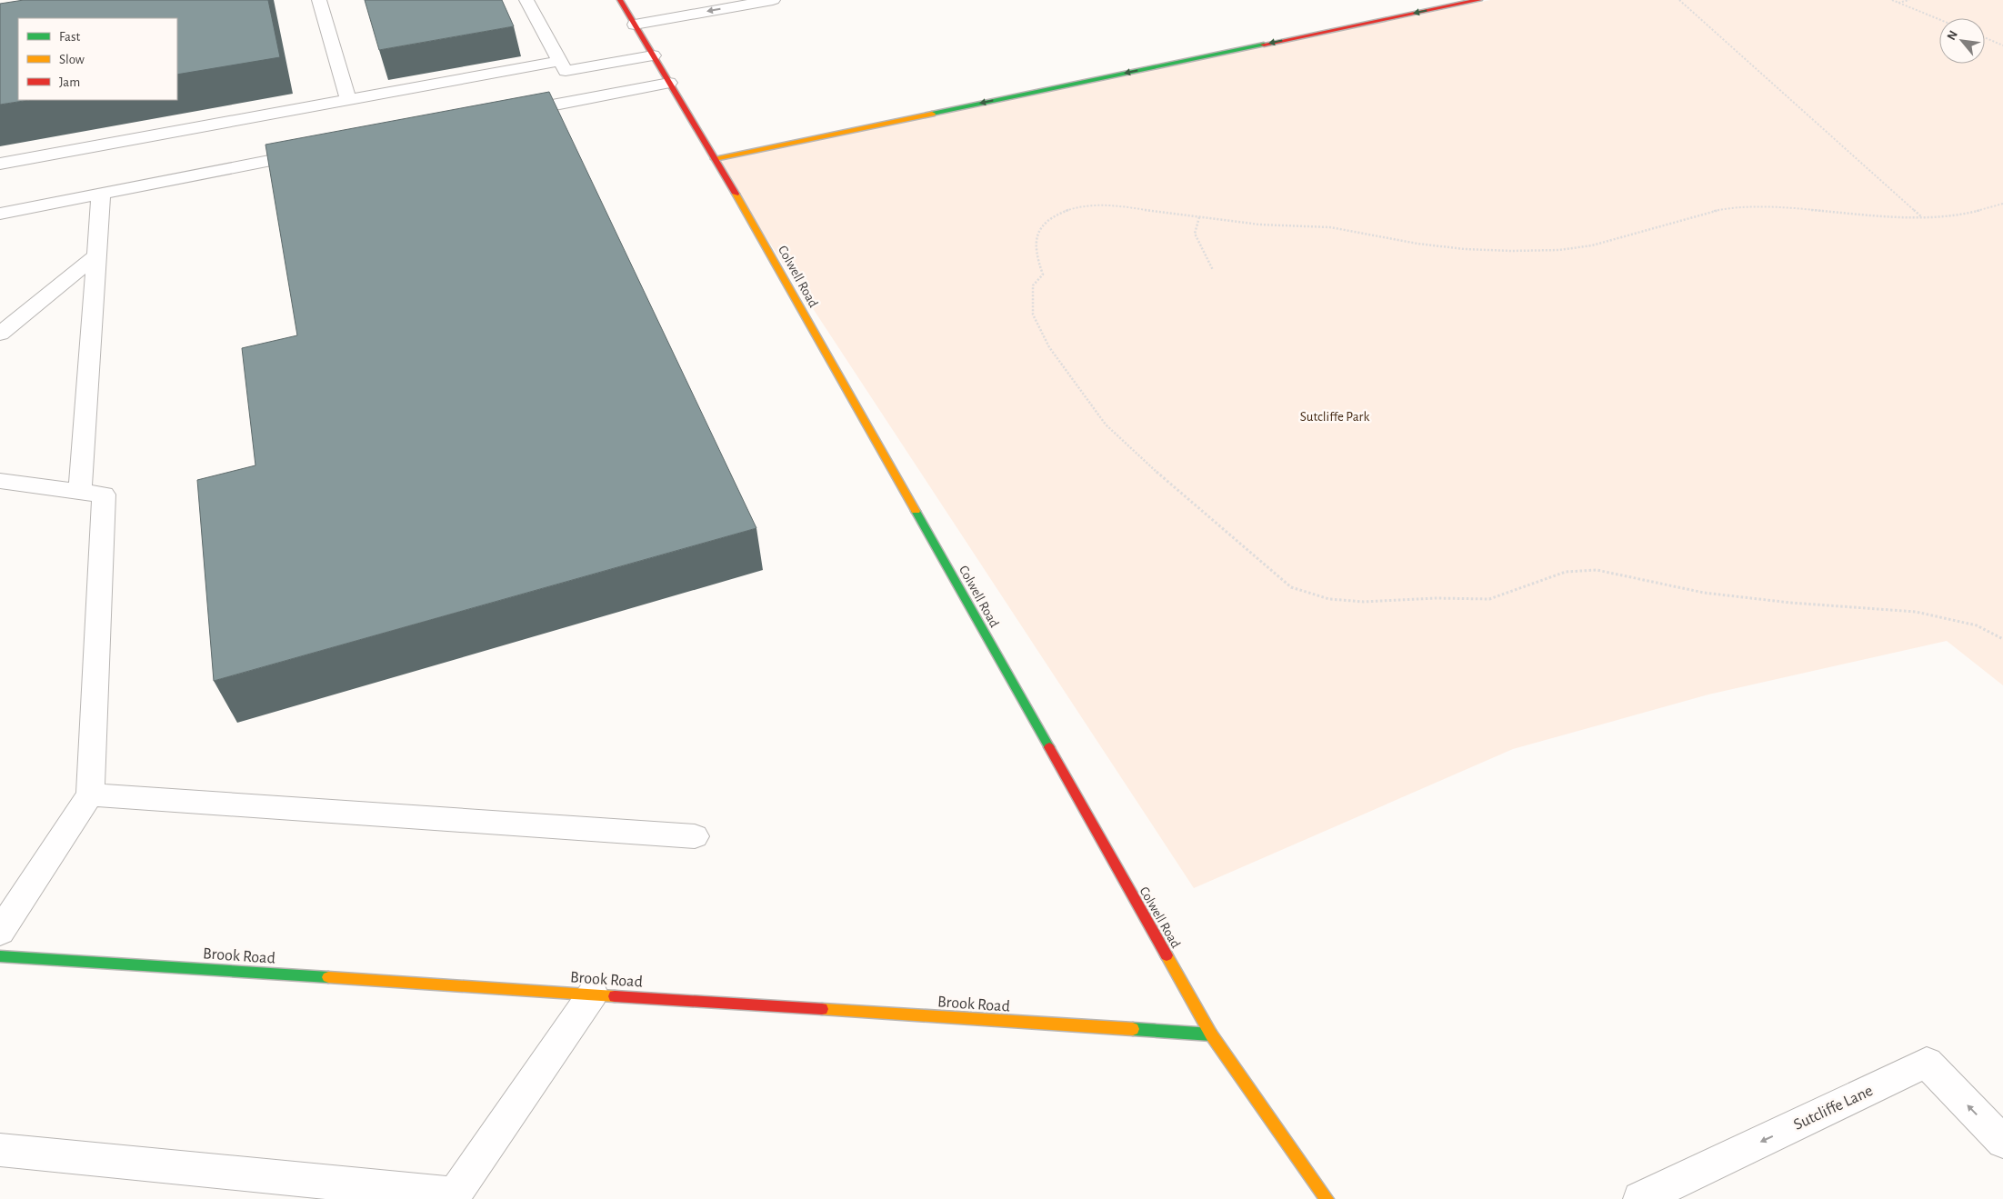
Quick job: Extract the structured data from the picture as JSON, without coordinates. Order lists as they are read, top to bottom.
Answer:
{
  "streets": {
    "street": ["Colwell Road", "Brook Road", "Sutcliffe Lane"]
  },
  "crossings": [
    ["Colwell Road", "Brook Road"]
  ],
  "one_way": ["Sutcliffe Lane"],
  "parks": ["Sutcliffe Park"],
  "legend": ["Fast", "Slow", "Jam"],
  "north": "top left"
}
